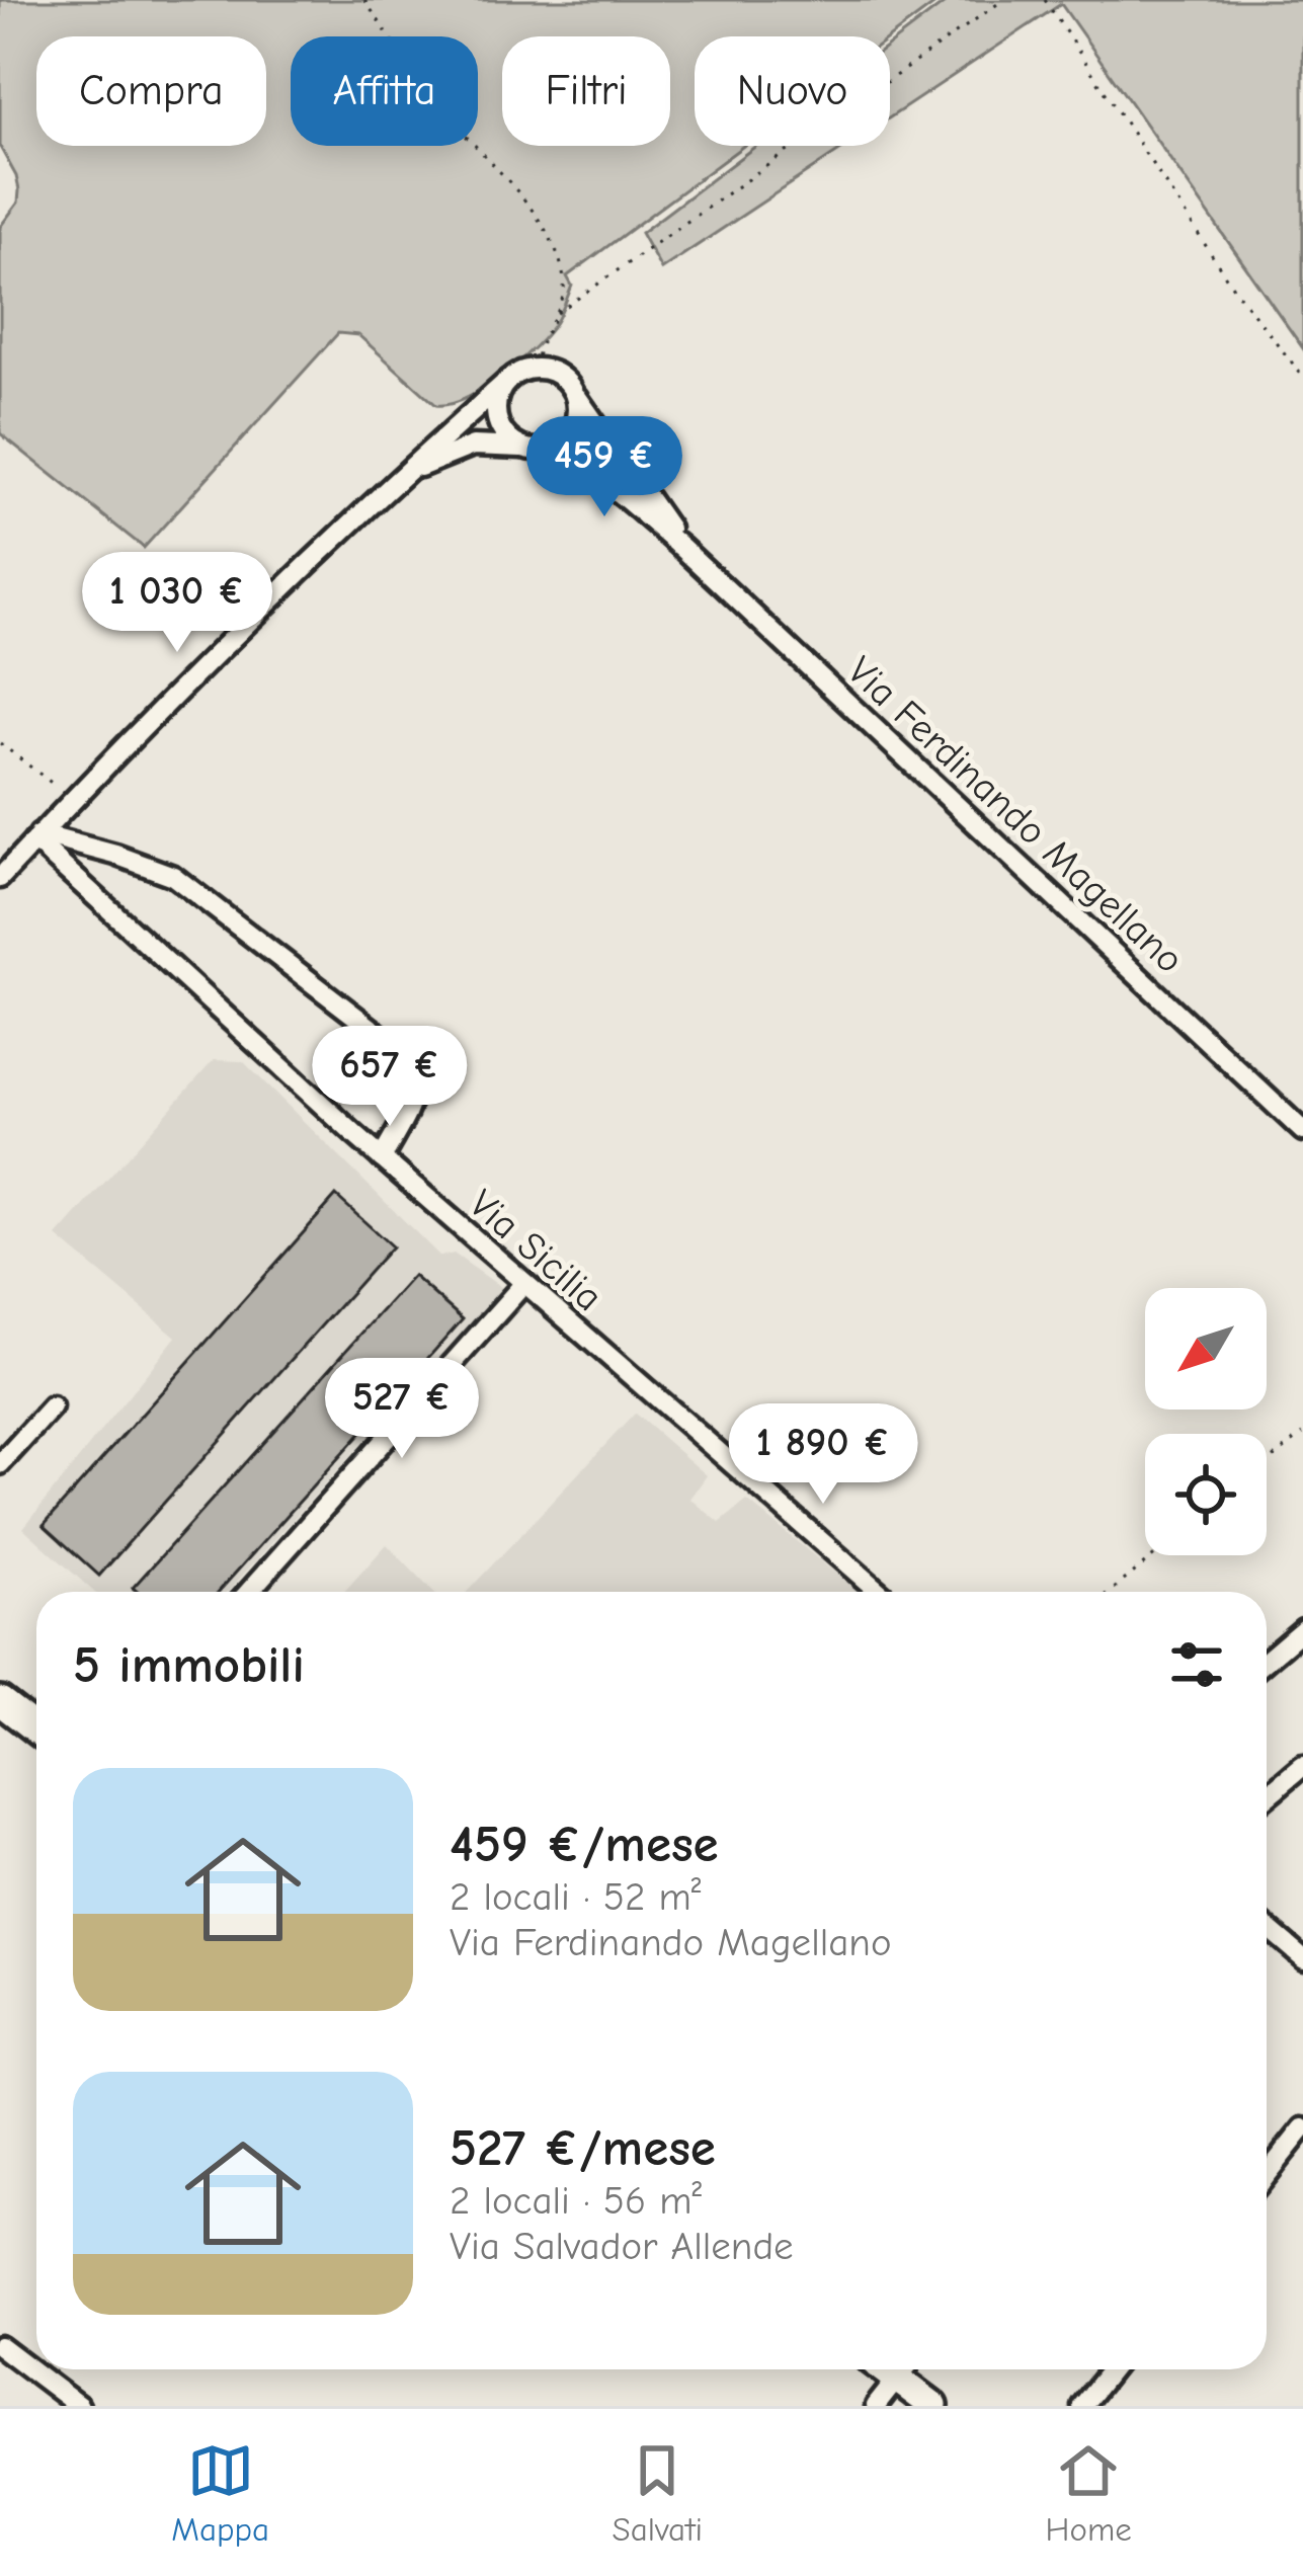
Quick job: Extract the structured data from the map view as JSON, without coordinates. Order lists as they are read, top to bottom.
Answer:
{
  "streets": {
    "street": ["Via Ferdinando Magellano", "Via Sicilia"]
  },
  "north": "bottom left",
  "page": {
    "chip": [
      "Compra",
      "Affitta",
      "Filtri",
      "Nuovo"
    ],
    "price": [
      "459 €",
      "1 030 €",
      "657 €",
      "527 €",
      "1 890 €"
    ],
    "heading": "5 immobili",
    "list": [
      {
        "name": "459 €/mese",
        "note": "2 locali · 52 m² · Via Ferdinando Magellano"
      },
      {
        "name": "527 €/mese",
        "note": "2 locali · 56 m² · Via Salvador Allende"
      }
    ],
    "tabs": ["Mappa", "Salvati", "Home"]
  }
}
